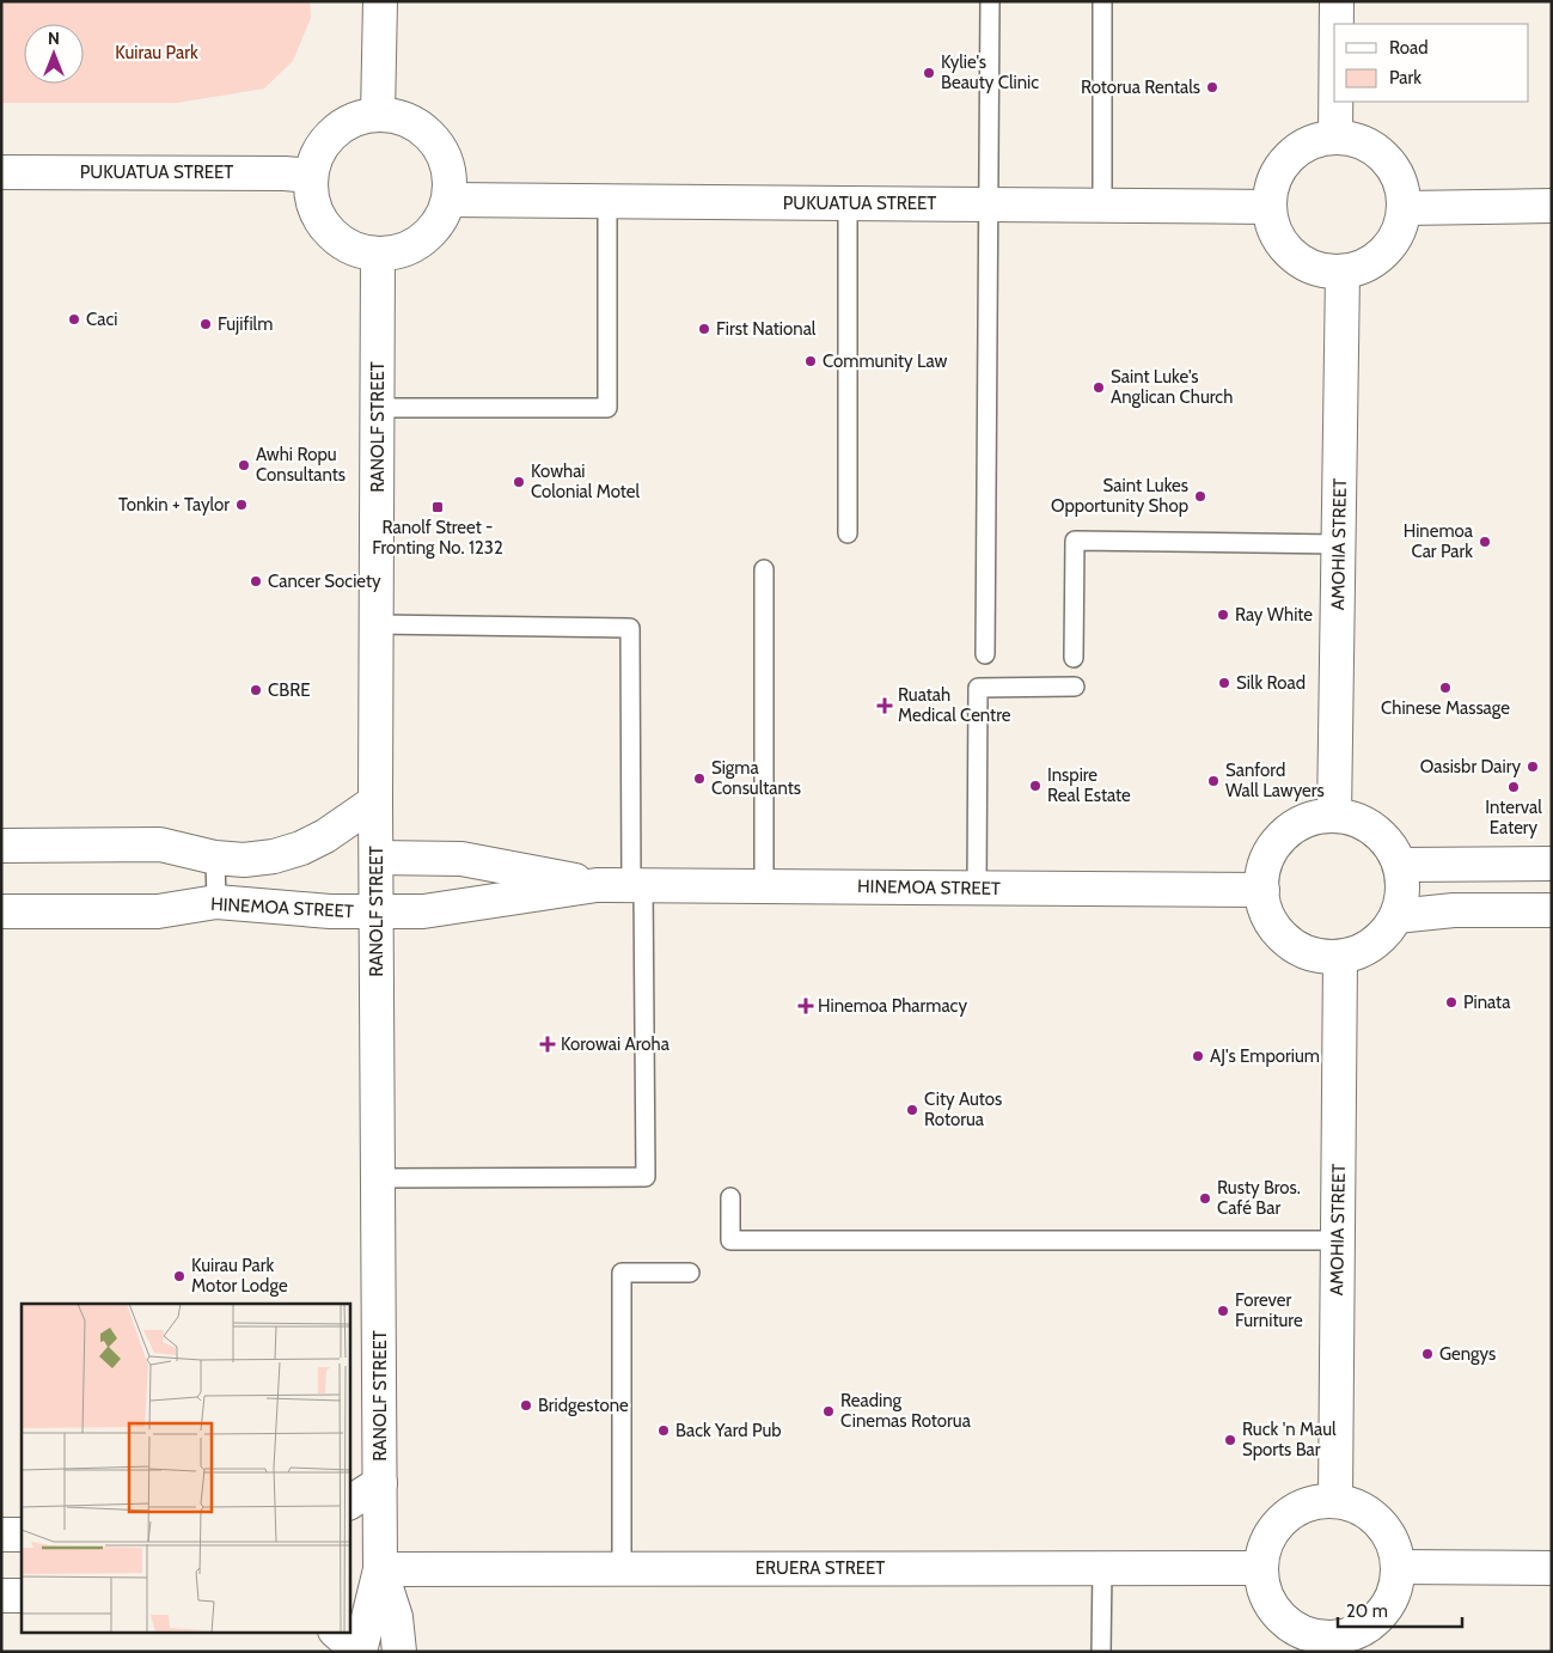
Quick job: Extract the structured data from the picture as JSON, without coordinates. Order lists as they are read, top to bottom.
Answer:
{
  "streets": {
    "street": [
      "PUKUATUA STREET",
      "RANOLF STREET",
      "AMOHIA STREET",
      "HINEMOA STREET",
      "ERUERA STREET"
    ]
  },
  "crossings": [
    ["PUKUATUA STREET", "RANOLF STREET"],
    ["PUKUATUA STREET", "AMOHIA STREET"],
    ["RANOLF STREET", "HINEMOA STREET"],
    ["RANOLF STREET", "ERUERA STREET"],
    ["AMOHIA STREET", "HINEMOA STREET"],
    ["AMOHIA STREET", "ERUERA STREET"]
  ],
  "parks": ["Kuirau Park"],
  "places": {
    "other": [
      "Kylie's Beauty Clinic",
      "Rotorua Rentals",
      "Caci",
      "Fujifilm",
      "First National",
      "Community Law",
      "Saint Luke's Anglican Church",
      "Awhi Ropu Consultants",
      "Kowhai Colonial Motel",
      "Saint Lukes Opportunity Shop",
      "Tonkin + Taylor",
      "Hinemoa Car Park",
      "Cancer Society",
      "Ray White",
      "Silk Road",
      "Chinese Massage",
      "CBRE",
      "Oasisbr Dairy",
      "Sigma Consultants",
      "Sanford Wall Lawyers",
      "Inspire Real Estate",
      "Interval Eatery",
      "Pinata",
      "AJ's Emporium",
      "City Autos Rotorua",
      "Rusty Bros. Café Bar",
      "Kuirau Park Motor Lodge",
      "Forever Furniture",
      "Gengys",
      "Bridgestone",
      "Reading Cinemas Rotorua",
      "Back Yard Pub",
      "Ruck 'n Maul Sports Bar"
    ],
    "transit": ["Ranolf Street - Fronting No. 1232"],
    "health": ["Ruatah Medical Centre", "Hinemoa Pharmacy", "Korowai Aroha"]
  },
  "legend": ["Road", "Park"],
  "scale_bar": "20 m",
  "north": "top"
}
